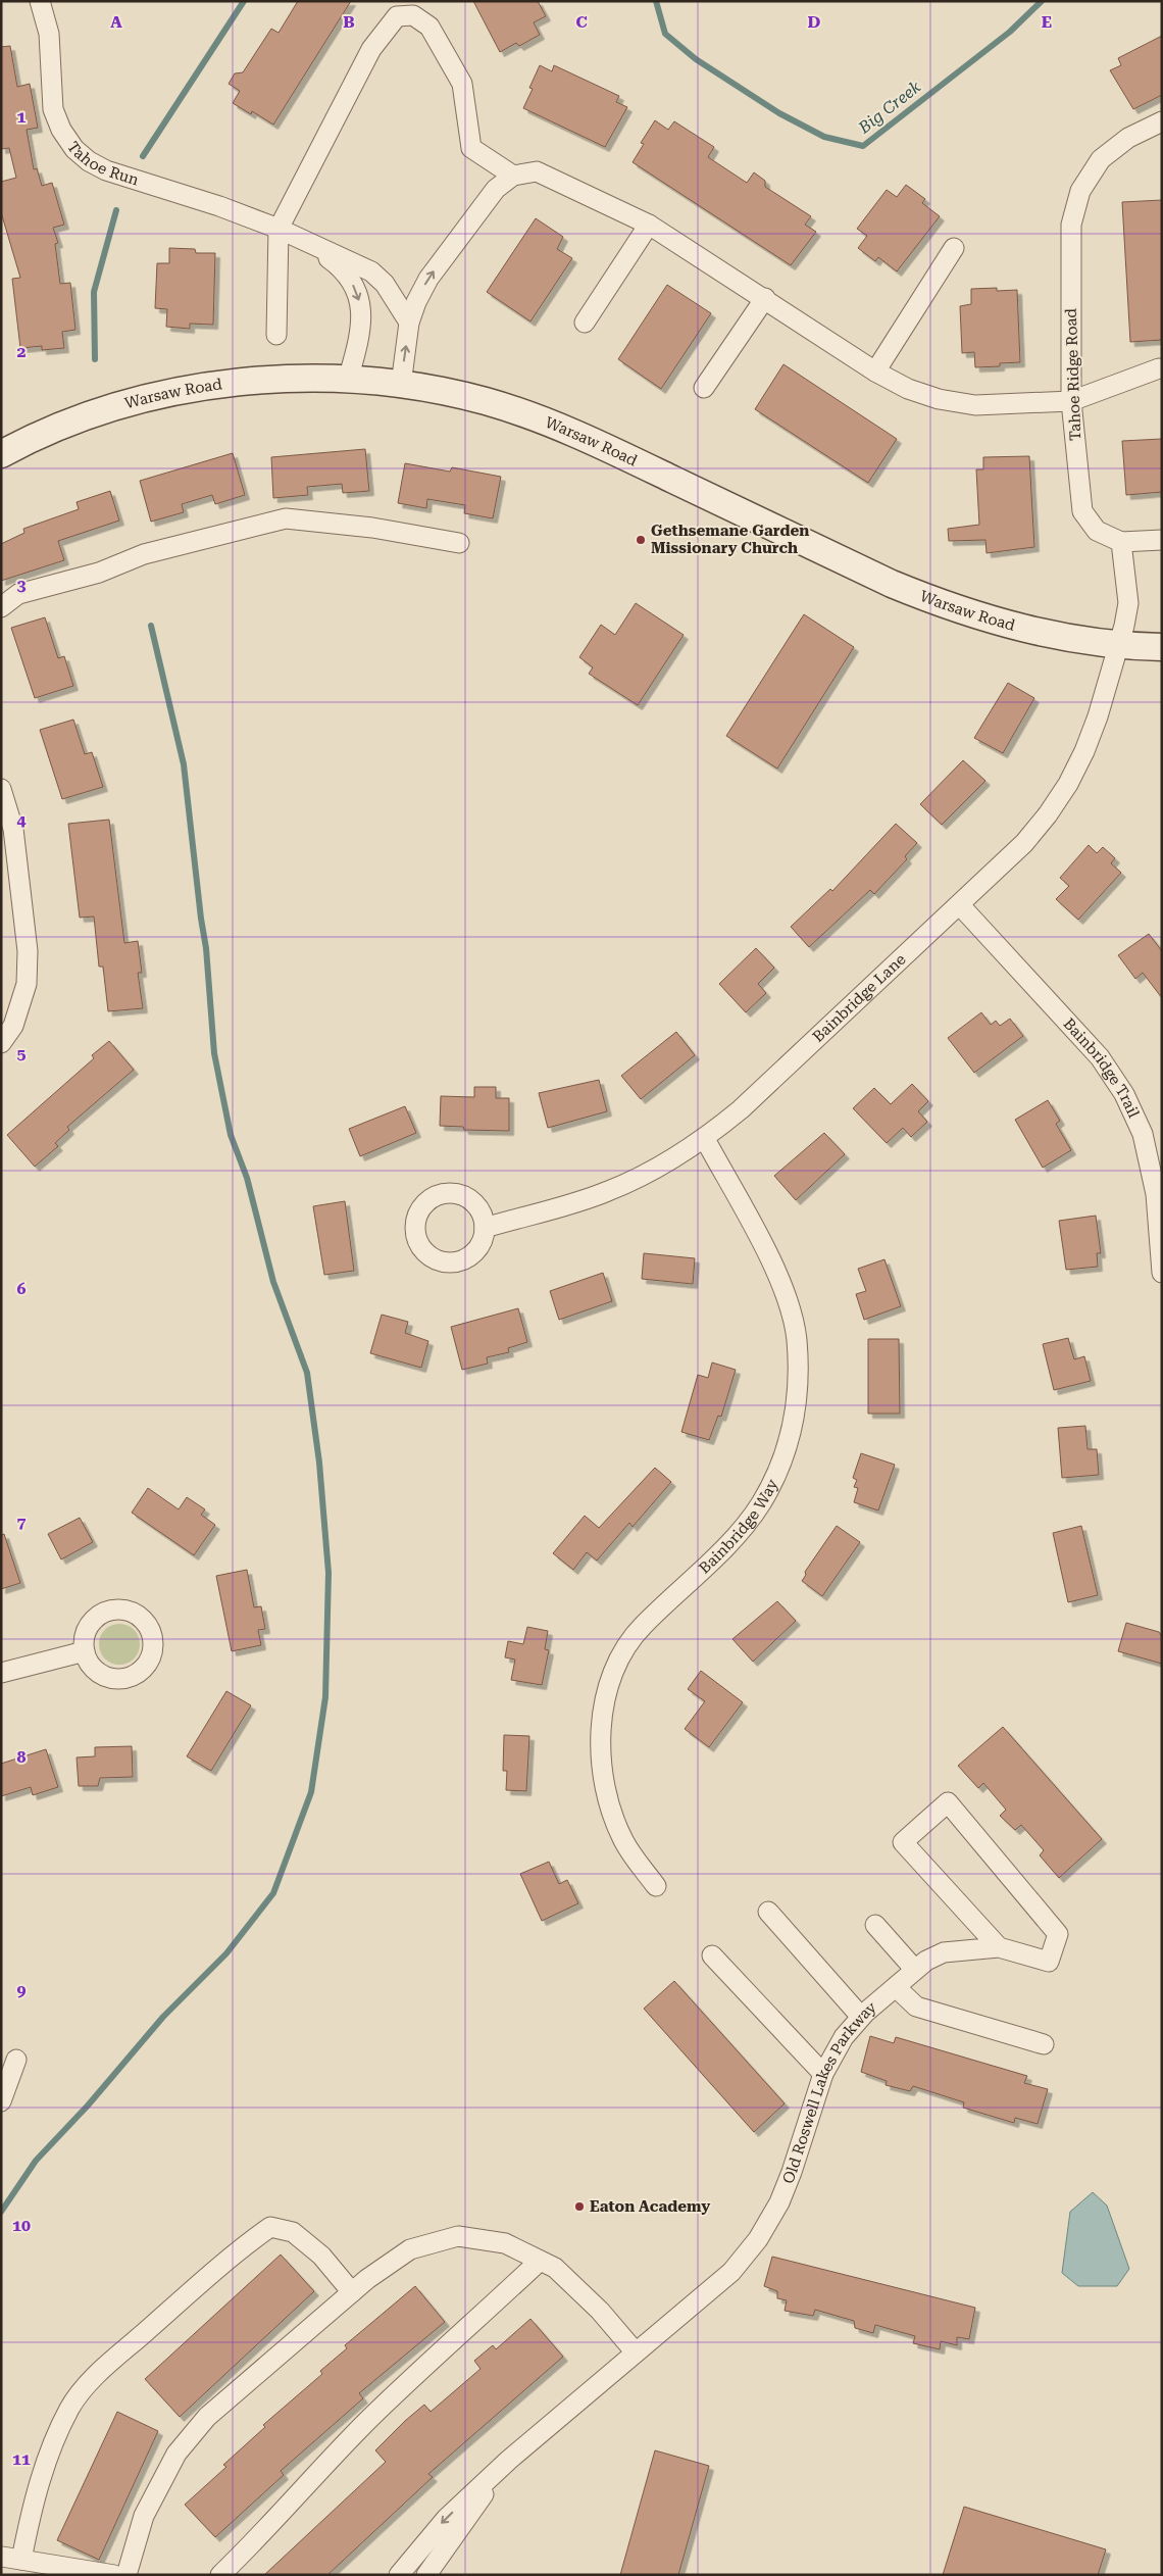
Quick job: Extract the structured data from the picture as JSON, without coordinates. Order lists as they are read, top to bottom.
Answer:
{
  "streets": {
    "street": [
      "Tahoe Run",
      "Tahoe Ridge Road",
      "Warsaw Road",
      "Bainbridge Lane",
      "Bainbridge Trail",
      "Bainbridge Way",
      "Old Roswell Lakes Parkway"
    ]
  },
  "crossings": [
    ["Tahoe Run", "Warsaw Road"],
    ["Warsaw Road", "Bainbridge Lane"],
    ["Bainbridge Lane", "Bainbridge Trail"],
    ["Bainbridge Lane", "Bainbridge Way"]
  ],
  "water": ["Big Creek"],
  "places": ["Gethsemane Garden Missionary Church", "Eaton Academy"],
  "grid": {
    "columns": [
      "A",
      "B",
      "C",
      "D",
      "E"
    ],
    "rows": [
      "1",
      "2",
      "3",
      "4",
      "5",
      "6",
      "7",
      "8",
      "9",
      "10",
      "11"
    ]
  }
}
